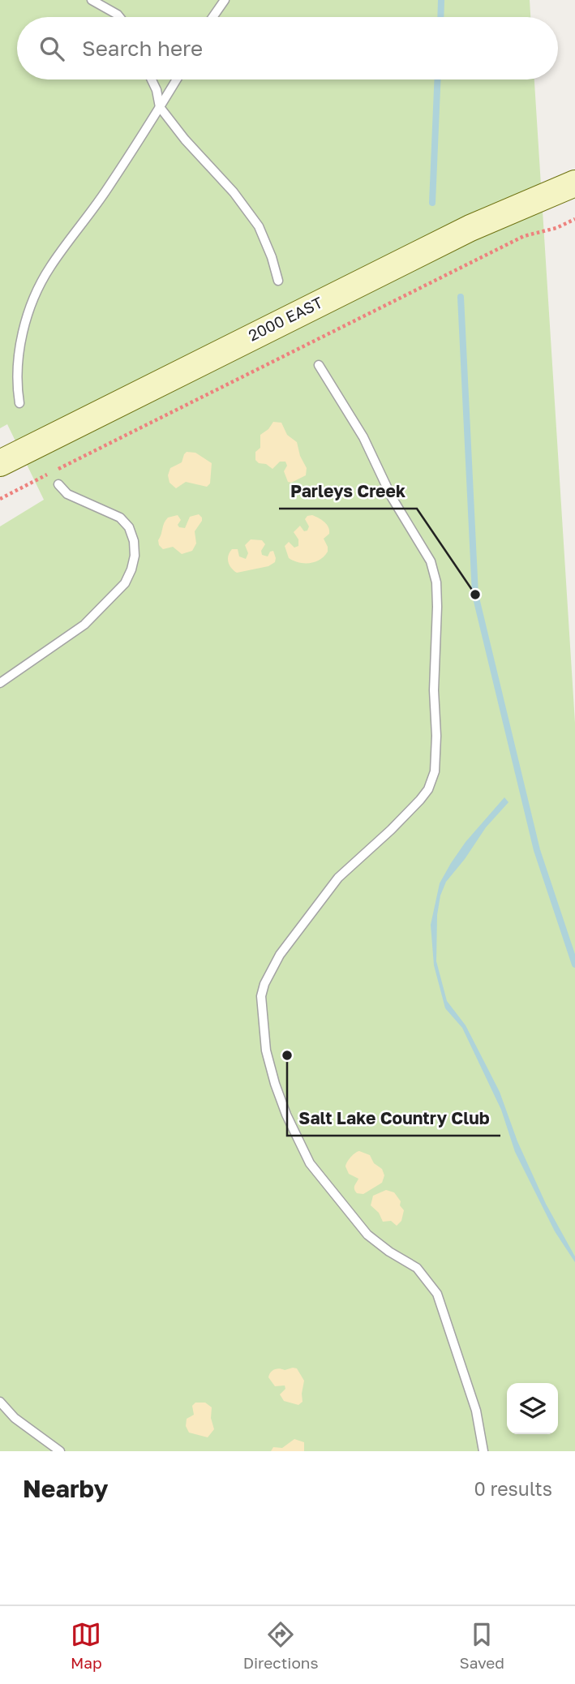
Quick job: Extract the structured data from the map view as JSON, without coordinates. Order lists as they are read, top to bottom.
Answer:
{
  "streets": {
    "street": ["2000 EAST"]
  },
  "places": ["Parleys Creek", "Salt Lake Country Club"],
  "page": {
    "search": "Search here",
    "heading": ["Nearby", "0 results"],
    "nav": ["Map", "Directions", "Saved"]
  }
}
